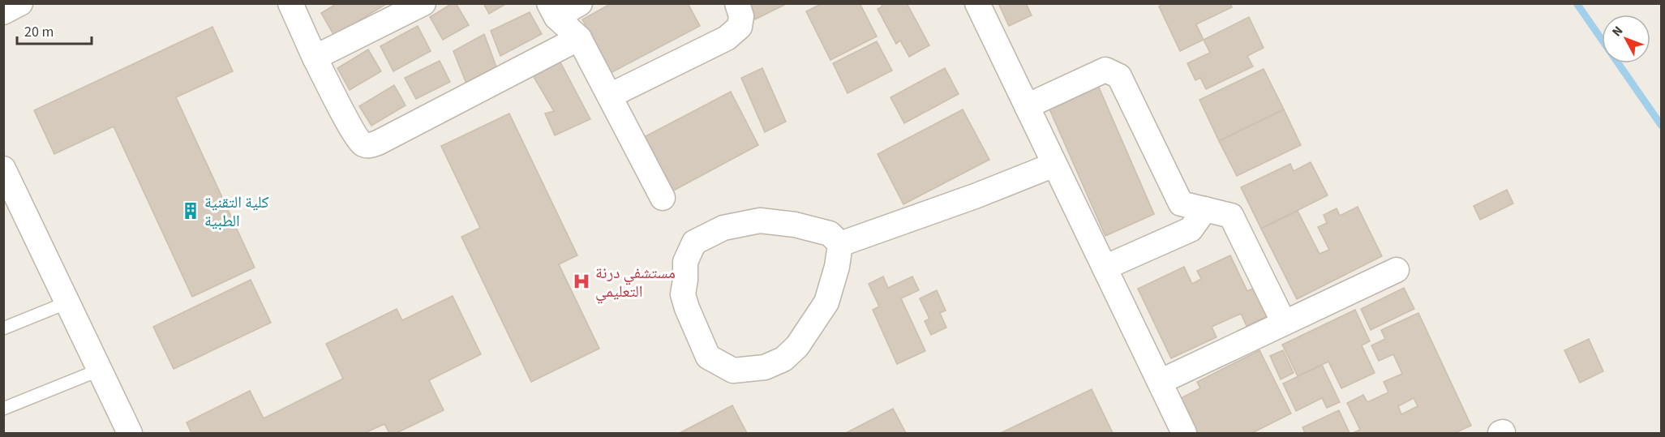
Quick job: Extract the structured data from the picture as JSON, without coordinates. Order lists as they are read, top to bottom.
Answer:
{
  "places": {
    "building": ["كلية التقنية الطبية"],
    "hospital": ["مستشفي درنة التعليمي"]
  },
  "scale_bar": "20 m",
  "north": "top left"
}
